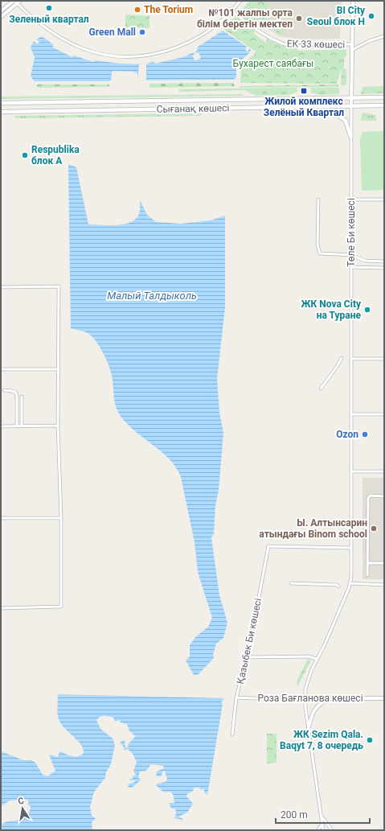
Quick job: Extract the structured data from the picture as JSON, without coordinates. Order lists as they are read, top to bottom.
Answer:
{
  "streets": {
    "main road": ["Сығанақ көшесі"],
    "street": [
      "ЕК-33 көшесі",
      "Төле Би көшесі",
      "Қазыбек Би көшесі",
      "Роза Бағланова көшесі"
    ]
  },
  "crossings": [
    ["Сығанақ көшесі", "Төле Би көшесі"],
    ["Төле Би көшесі", "Қазыбек Би көшесі"],
    ["Қазыбек Би көшесі", "Роза Бағланова көшесі"]
  ],
  "water": ["Малый Талдыколь"],
  "parks": ["Бухарест саябағы"],
  "places": {
    "other": [
      "Зеленый квартал",
      "The Torium",
      "BI City Seoul блок H",
      "№101 жалпы орта білім беретін мектеп",
      "Green Mall",
      "Respublika блок А",
      "ЖК Nova City на Туране",
      "Ozon",
      "Ы. Алтынсарин атындағы Binom school",
      "ЖК Sezim Qala. Baqyt 7, 8 очередь"
    ],
    "transit": ["Жилой комплекс Зелёный Квартал"]
  },
  "scale_bar": "200 m",
  "north": "top"
}
